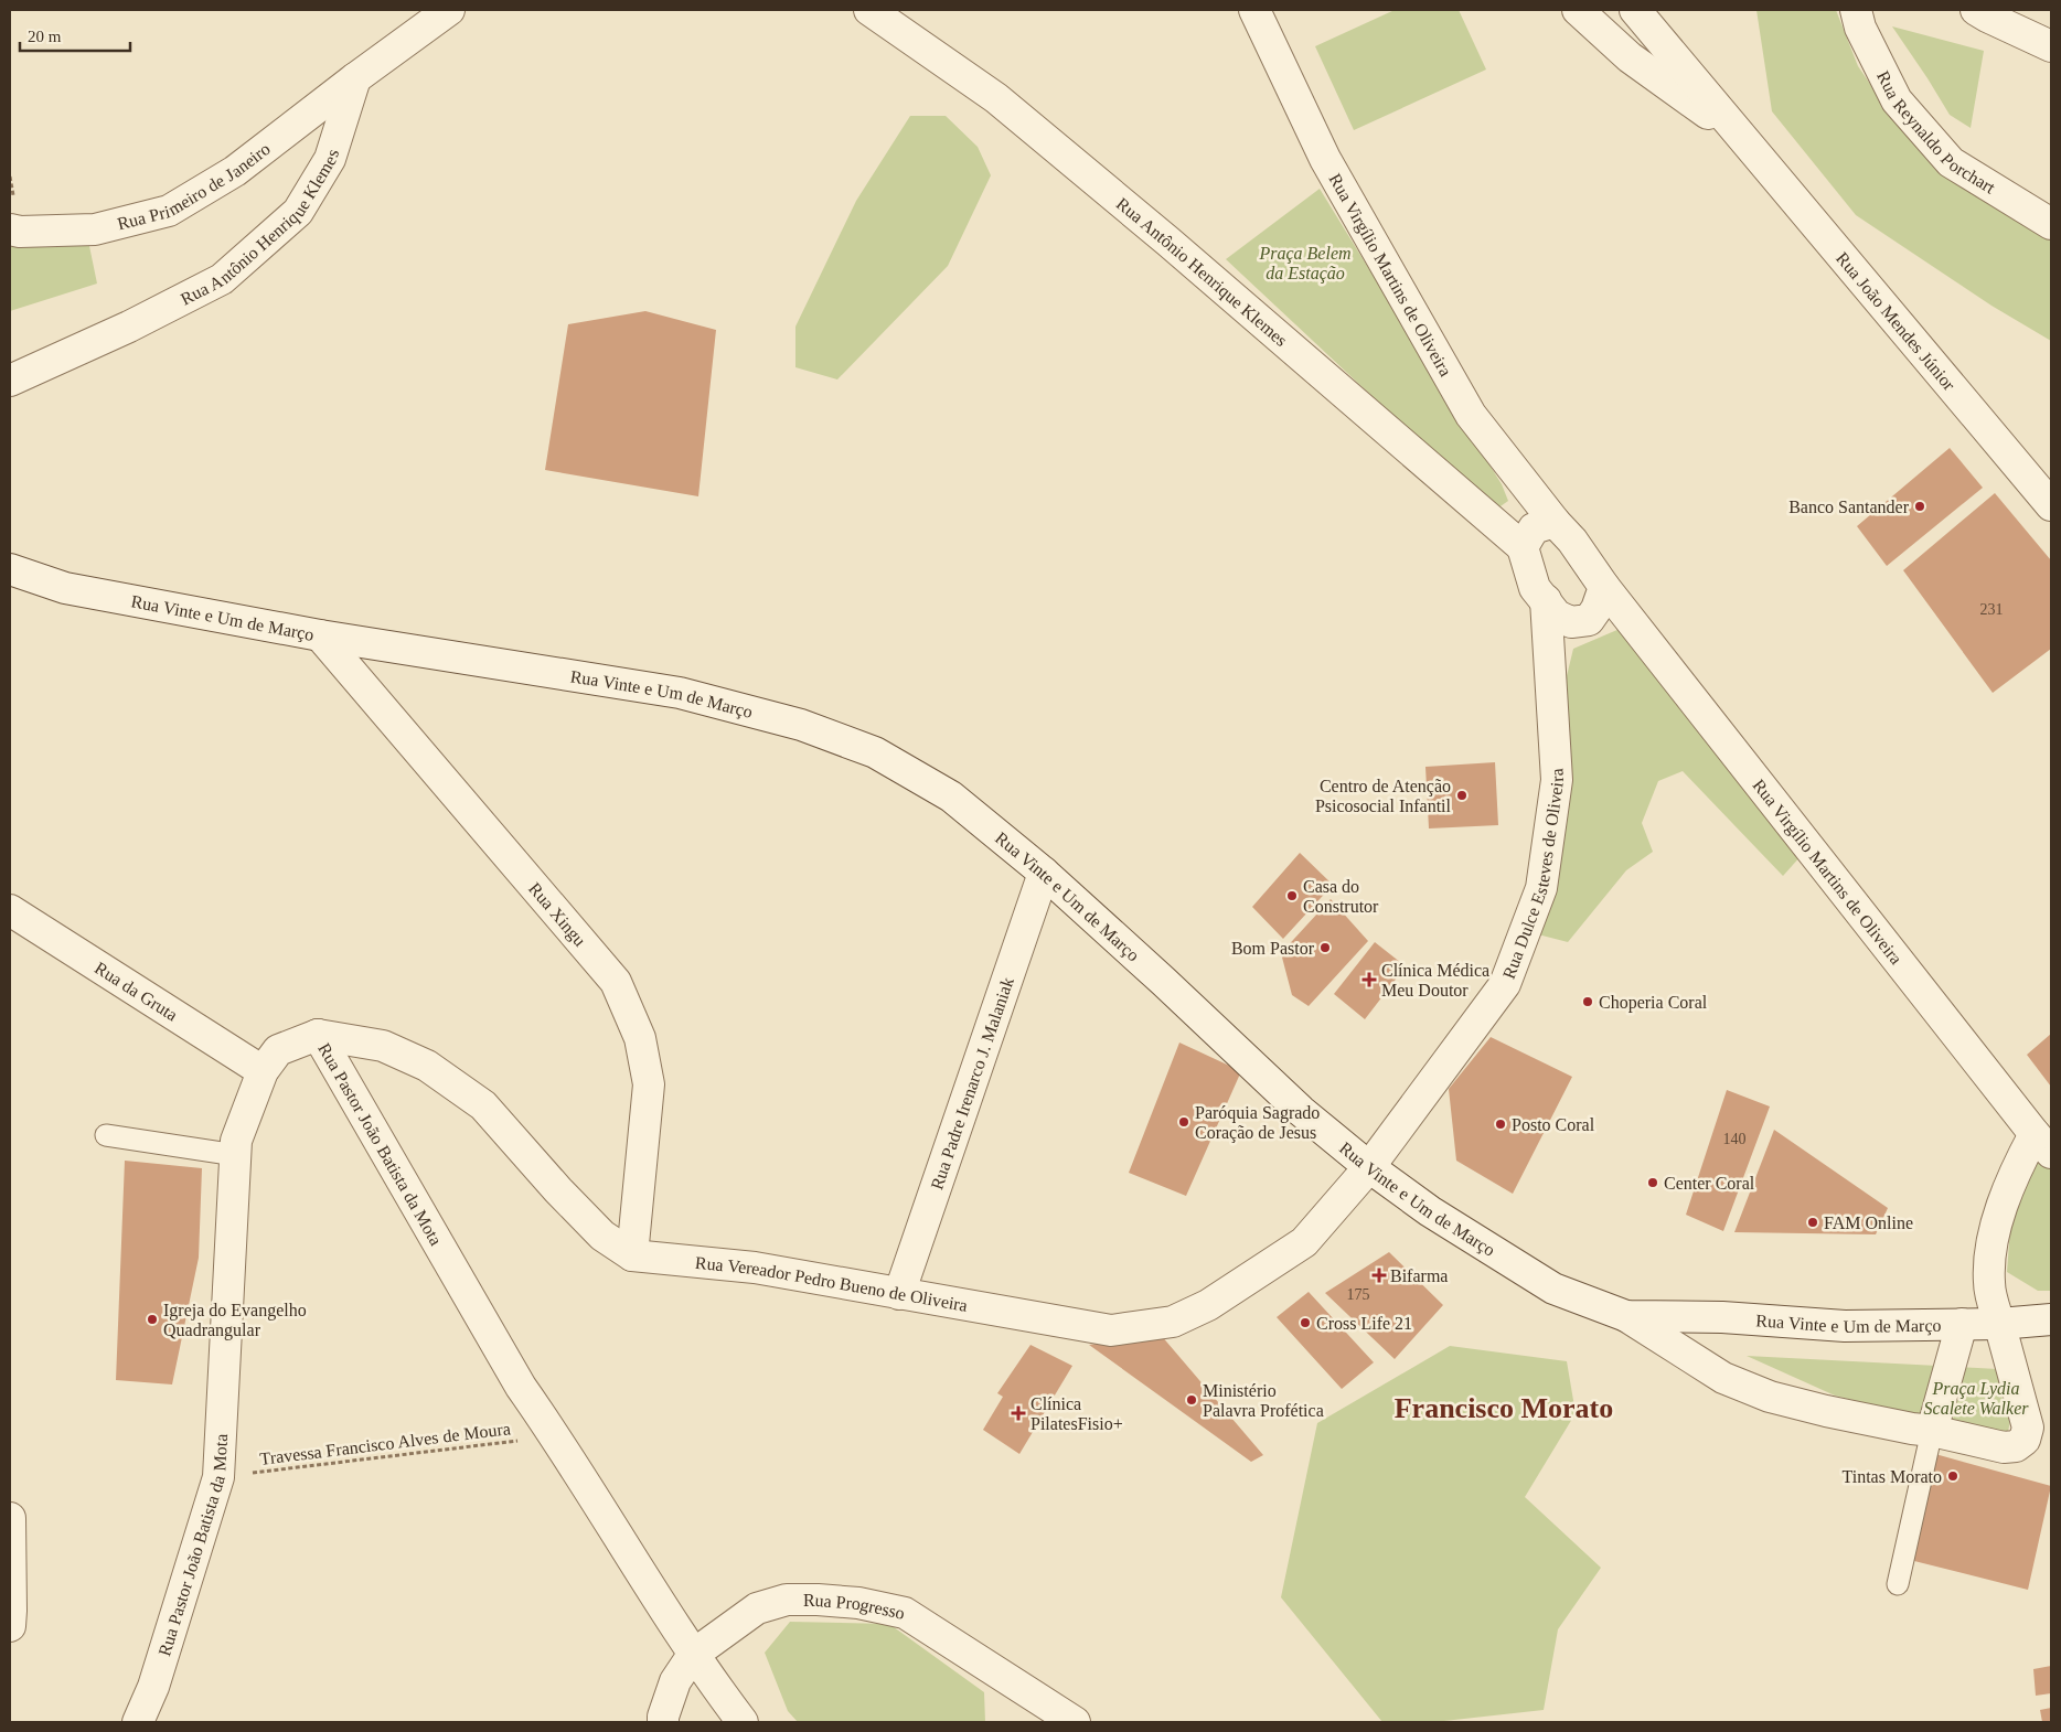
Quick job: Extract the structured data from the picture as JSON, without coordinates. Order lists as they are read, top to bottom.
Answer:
{
  "streets": {
    "street": [
      "Rua Reynaldo Porchart",
      "Rua Primeiro de Janeiro",
      "Rua Antônio Henrique Klemes",
      "Rua Virgílio Martins de Oliveira",
      "Rua João Mendes Júnior",
      "Rua Vinte e Um de Março",
      "Rua Dulce Esteves de Oliveira",
      "Rua Xingu",
      "Rua da Gruta",
      "Rua Padre Irenarco J. Malaniak",
      "Rua Pastor João Batista da Mota",
      "Rua Vereador Pedro Bueno de Oliveira",
      "Rua Progresso"
    ],
    "path": ["Travessa Francisco Alves de Moura"]
  },
  "crossings": [
    ["Rua Primeiro de Janeiro", "Rua Antônio Henrique Klemes"],
    ["Rua Vinte e Um de Março", "Rua Dulce Esteves de Oliveira"],
    ["Rua Vinte e Um de Março", "Rua Xingu"],
    ["Rua Vinte e Um de Março", "Rua Padre Irenarco J. Malaniak"],
    ["Rua Vinte e Um de Março", "Rua Vereador Pedro Bueno de Oliveira"],
    ["Rua Dulce Esteves de Oliveira", "Rua Vereador Pedro Bueno de Oliveira"],
    ["Rua Xingu", "Rua Vereador Pedro Bueno de Oliveira"],
    ["Rua da Gruta", "Rua Pastor João Batista da Mota"],
    ["Rua Padre Irenarco J. Malaniak", "Rua Vereador Pedro Bueno de Oliveira"],
    ["Rua Pastor João Batista da Mota", "Rua Vereador Pedro Bueno de Oliveira"],
    ["Rua Pastor João Batista da Mota", "Travessa Francisco Alves de Moura"],
    ["Rua Pastor João Batista da Mota", "Rua Progresso"]
  ],
  "districts": ["Francisco Morato"],
  "parks": ["Praça Belem da Estação", "Praça Lydia Scalete Walker"],
  "places": {
    "other": [
      "Banco Santander",
      "Centro de Atenção Psicosocial Infantil",
      "Casa do Construtor",
      "Bom Pastor",
      "Choperia Coral",
      "Paróquia Sagrado Coração de Jesus",
      "Posto Coral",
      "Center Coral",
      "FAM Online",
      "Igreja do Evangelho Quadrangular",
      "Cross Life 21",
      "Ministério Palavra Profética",
      "Tintas Morato"
    ],
    "health": ["Clínica Médica Meu Doutor", "Bifarma", "Clínica PilatesFisio+"]
  },
  "house_numbers": ["231", "140", "175"],
  "scale_bar": "20 m"
}
